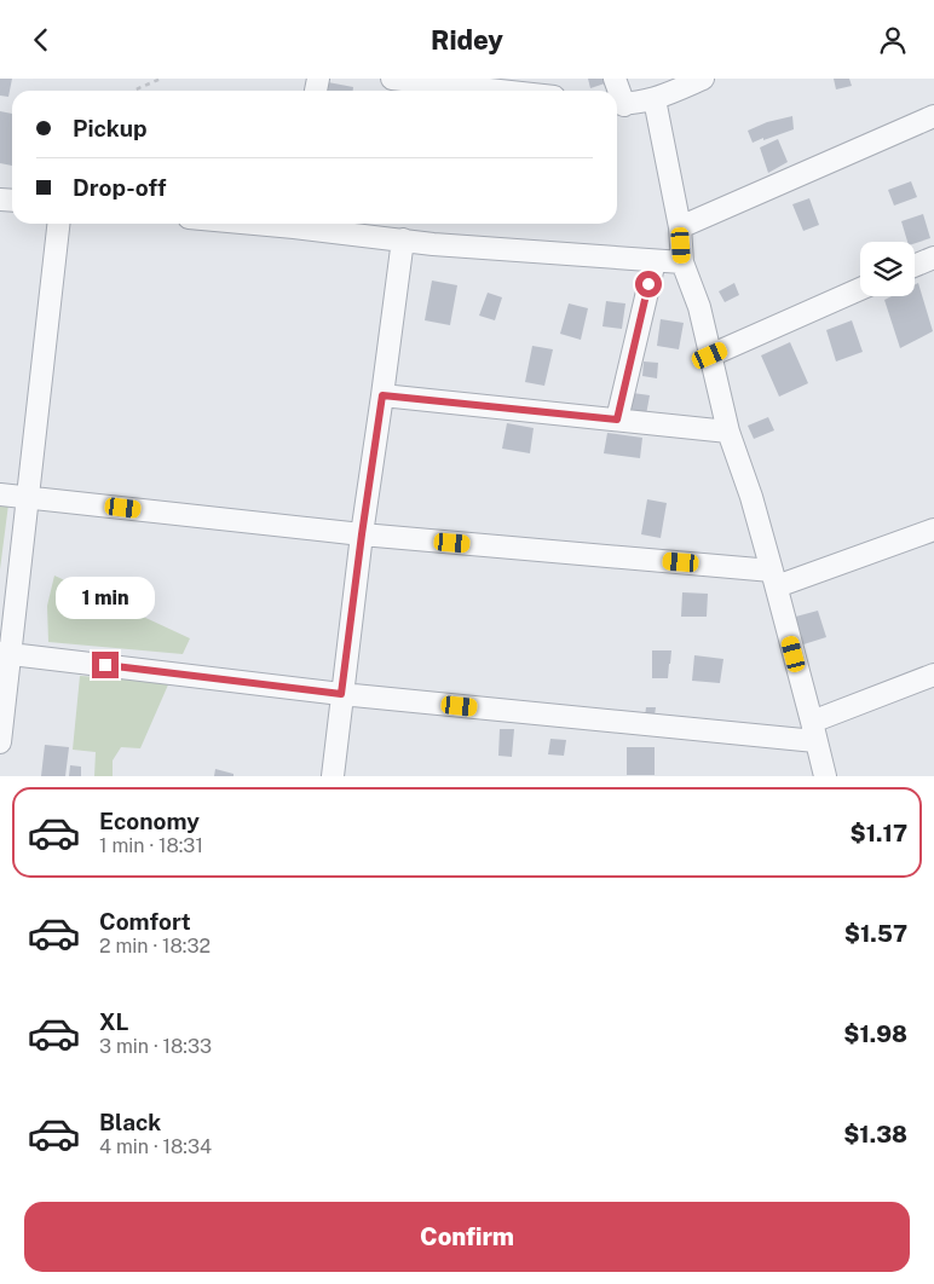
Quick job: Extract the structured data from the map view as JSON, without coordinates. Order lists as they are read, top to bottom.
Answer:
{
  "page": {
    "header": "Ridey",
    "banner": ["Pickup", "Drop-off"],
    "bubble": "1 min",
    "list": [
      {
        "name": "Economy",
        "note": "1 min · 18:31",
        "value": "$1.17"
      },
      {
        "name": "Comfort",
        "note": "2 min · 18:32",
        "value": "$1.57"
      },
      {
        "name": "XL",
        "note": "3 min · 18:33",
        "value": "$1.98"
      },
      {
        "name": "Black",
        "note": "4 min · 18:34",
        "value": "$1.38"
      }
    ],
    "buttons": "Confirm"
  }
}
